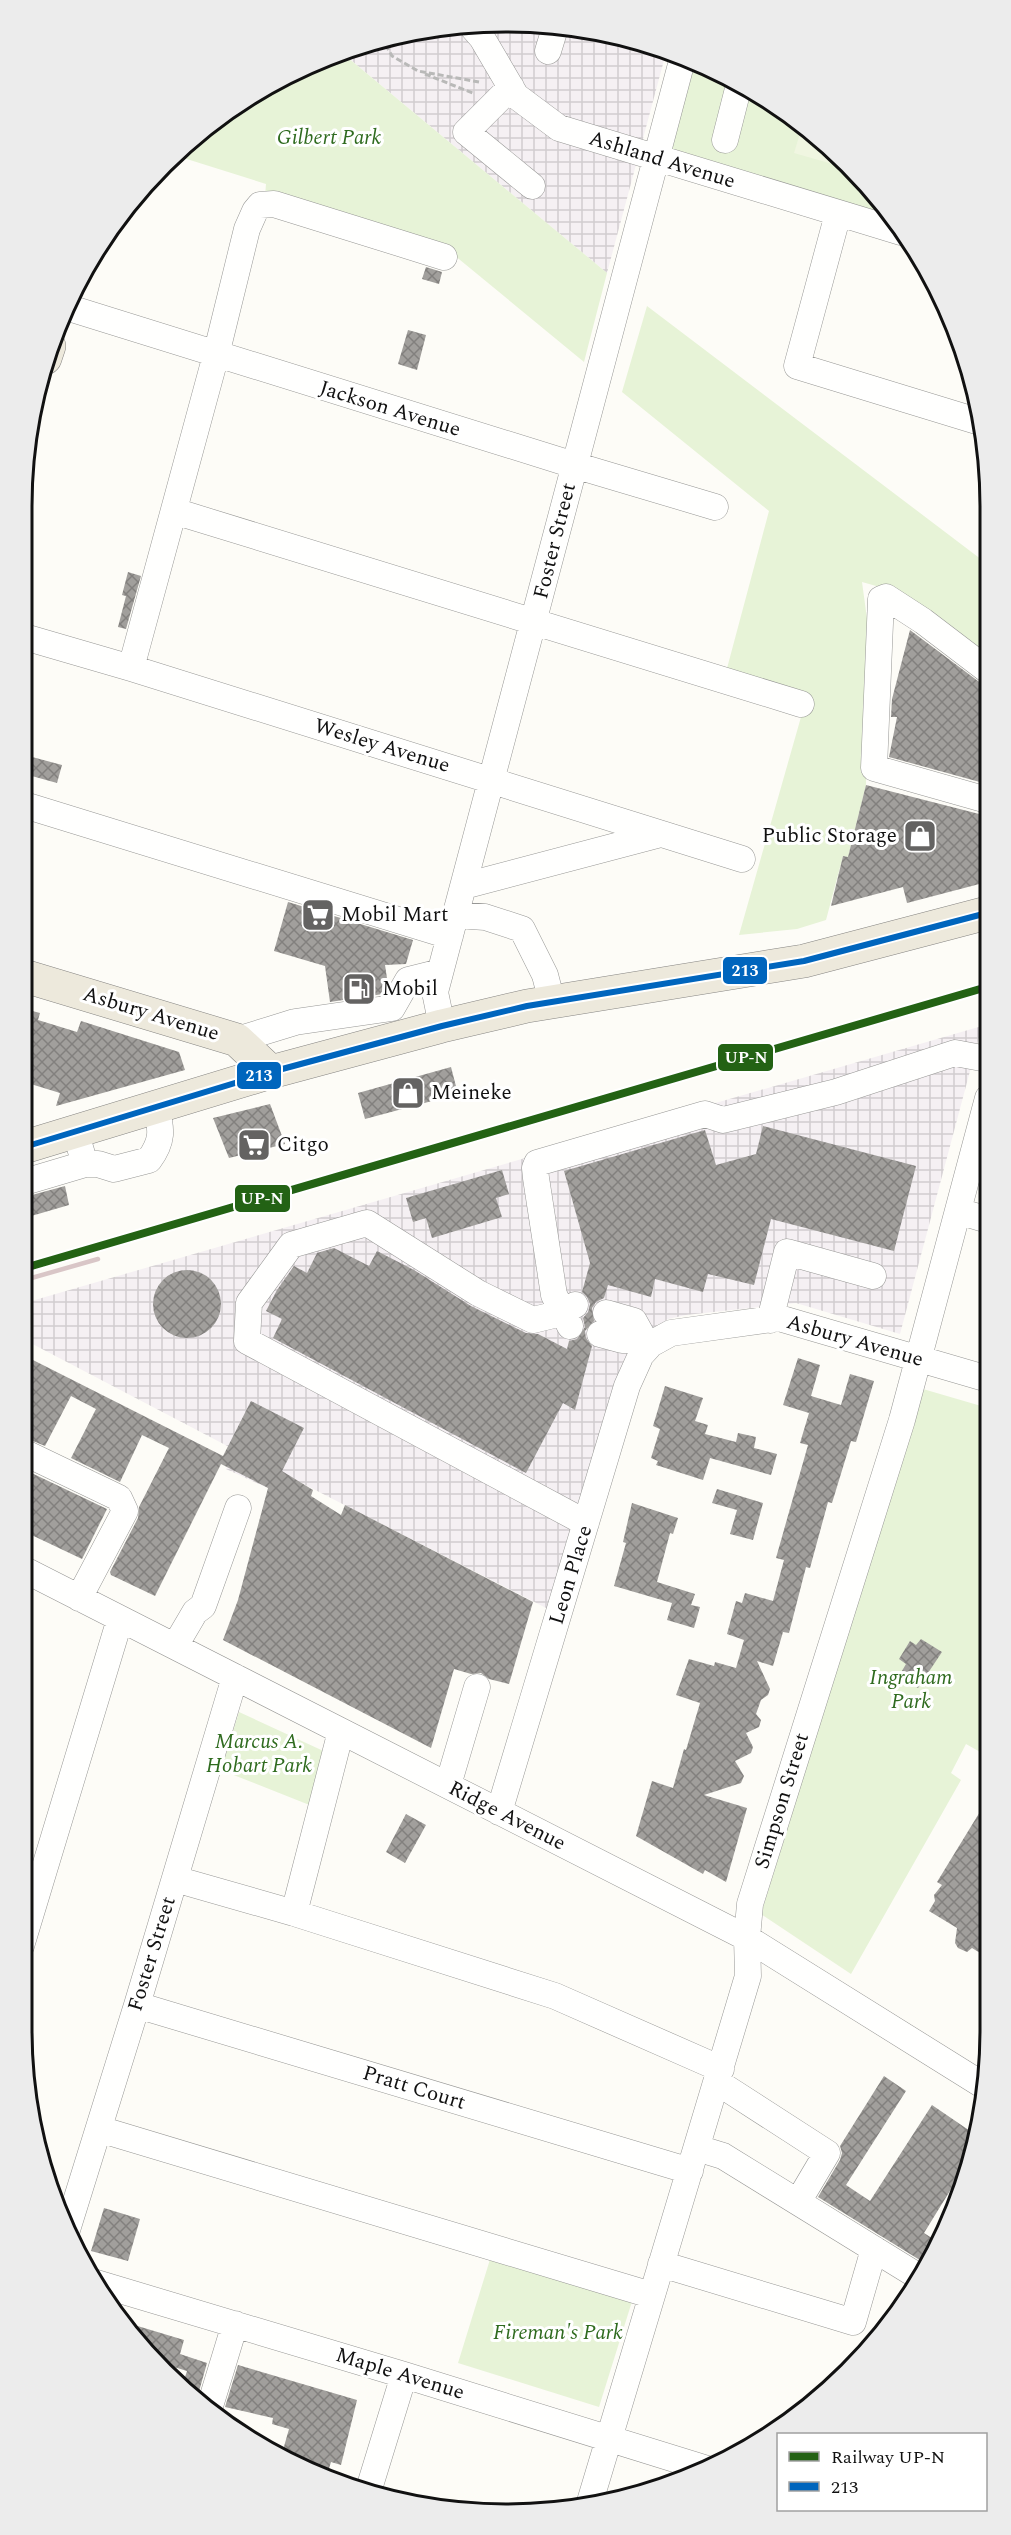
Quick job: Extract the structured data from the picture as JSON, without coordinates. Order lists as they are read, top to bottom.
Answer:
{
  "streets": {
    "main road": ["Asbury Avenue"],
    "street": [
      "Ashland Avenue",
      "Jackson Avenue",
      "Foster Street",
      "Wesley Avenue",
      "Leon Place",
      "Simpson Street",
      "Ridge Avenue",
      "Pratt Court",
      "Maple Avenue"
    ]
  },
  "crossings": [
    ["Ashland Avenue", "Foster Street"],
    ["Jackson Avenue", "Foster Street"],
    ["Foster Street", "Wesley Avenue"],
    ["Foster Street", "Ridge Avenue"],
    ["Foster Street", "Pratt Court"],
    ["Asbury Avenue", "Leon Place"],
    ["Asbury Avenue", "Simpson Street"],
    ["Leon Place", "Ridge Avenue"],
    ["Simpson Street", "Ridge Avenue"],
    ["Simpson Street", "Pratt Court"],
    ["Simpson Street", "Maple Avenue"]
  ],
  "parks": [
    "Gilbert Park",
    "Ingraham Park",
    "Marcus A. Hobart Park",
    "Fireman's Park"
  ],
  "places": {
    "shop": ["Public Storage", "Meineke"],
    "supermarket": ["Mobil Mart", "Citgo"],
    "fuel station": ["Mobil"]
  },
  "lines": ["transit line 213", "rail line UP-N"],
  "legend": ["Railway UP-N", "213"]
}
